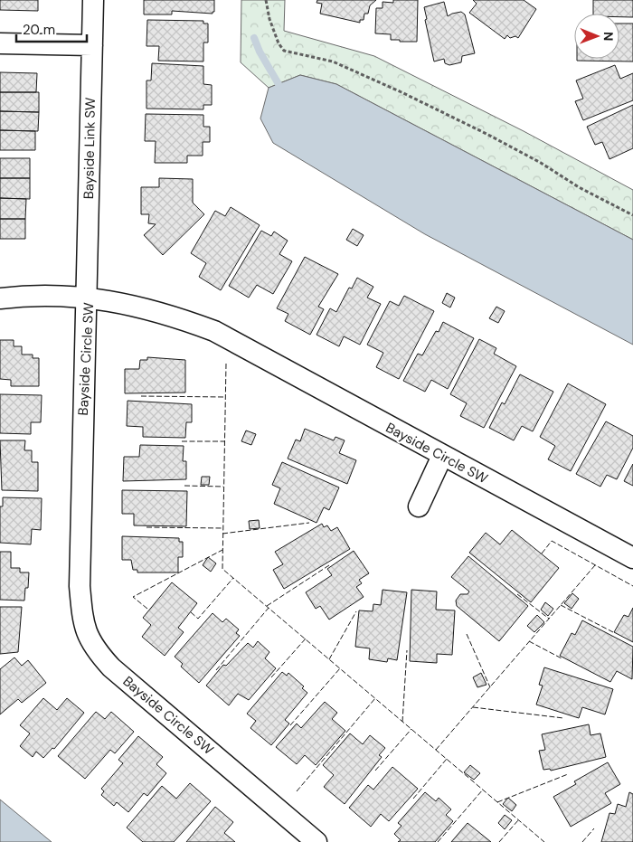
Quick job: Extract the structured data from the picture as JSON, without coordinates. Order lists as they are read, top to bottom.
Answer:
{
  "streets": {
    "street": ["Bayside Link SW", "Bayside Circle SW"]
  },
  "crossings": [
    ["Bayside Link SW", "Bayside Circle SW"]
  ],
  "scale_bar": "20 m",
  "north": "right"
}
